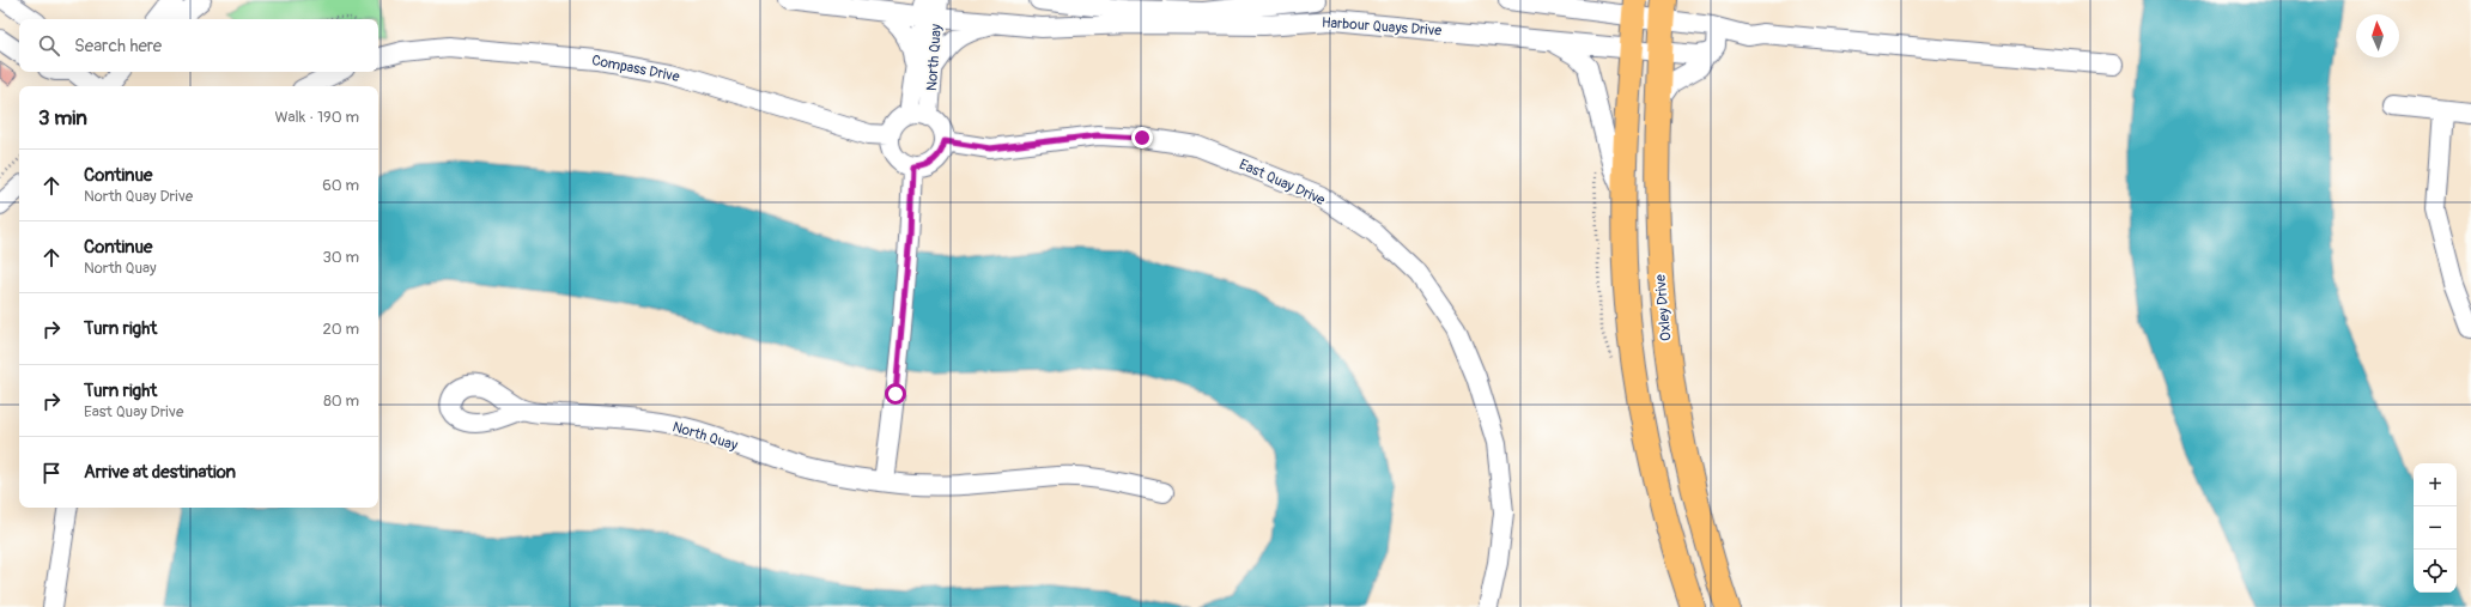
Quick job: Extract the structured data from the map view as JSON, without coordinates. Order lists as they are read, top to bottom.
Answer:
{
  "streets": {
    "main road": ["Oxley Drive"],
    "street": [
      "Harbour Quays Drive",
      "North Quay",
      "Compass Drive",
      "East Quay Drive"
    ]
  },
  "crossings": [
    ["Harbour Quays Drive", "North Quay"],
    ["Harbour Quays Drive", "Oxley Drive"],
    ["North Quay", "Compass Drive"],
    ["North Quay", "East Quay Drive"],
    ["Compass Drive", "East Quay Drive"]
  ],
  "north": "top",
  "page": {
    "search": "Search here",
    "heading": ["3 min", "Walk · 190 m"],
    "list": [
      ["Continue", "North Quay Drive", "60 m"],
      ["Continue", "North Quay", "30 m"],
      ["Turn right", "20 m"],
      ["Turn right", "East Quay Drive", "80 m"],
      "Arrive at destination"
    ],
    "map_buttons": ["+", "−"]
  }
}
